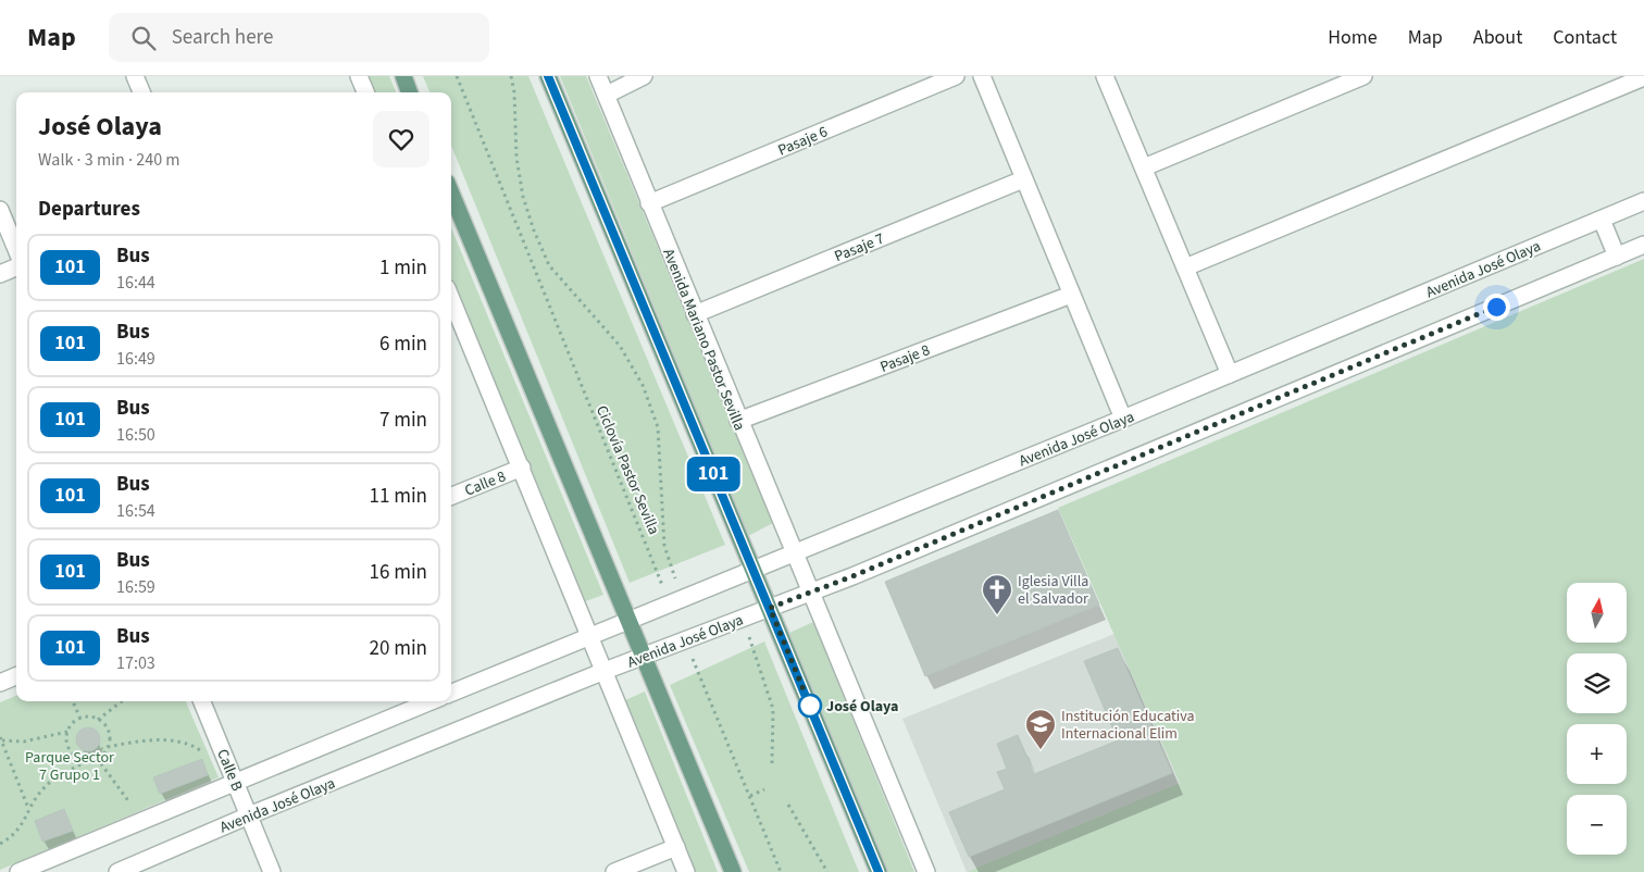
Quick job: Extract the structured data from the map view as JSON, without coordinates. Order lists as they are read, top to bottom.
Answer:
{
  "streets": {
    "street": [
      "Pasaje 6",
      "Pasaje 7",
      "Avenida José Olaya",
      "Avenida Mariano Pastor Sevilla",
      "Pasaje 8",
      "Calle 8",
      "Calle B"
    ],
    "path": ["Ciclovía Pastor Sevilla"]
  },
  "crossings": [
    ["Pasaje 6", "Avenida Mariano Pastor Sevilla"],
    ["Pasaje 7", "Avenida Mariano Pastor Sevilla"],
    ["Avenida José Olaya", "Avenida Mariano Pastor Sevilla"],
    ["Avenida José Olaya", "Ciclovía Pastor Sevilla"],
    ["Avenida José Olaya", "Calle B"],
    ["Avenida Mariano Pastor Sevilla", "Pasaje 8"]
  ],
  "parks": ["Parque Sector 7 Grupo 1"],
  "places": {
    "church": ["Iglesia Villa el Salvador"],
    "other": ["José Olaya"],
    "school or university": ["Institución Educativa Internacional Elim"]
  },
  "lines": ["bus line 101"],
  "north": "top",
  "page": {
    "header": "Map",
    "search": "Search here",
    "nav": [
      "Home",
      "Map",
      "About",
      "Contact"
    ],
    "on_map": "101",
    "heading": [
      ["José Olaya", "Walk · 3 min · 240 m"],
      "Departures"
    ],
    "list": [
      {
        "mark": "101",
        "name": "Bus",
        "note": "16:44",
        "value": "1 min"
      },
      {
        "mark": "101",
        "name": "Bus",
        "note": "16:49",
        "value": "6 min"
      },
      {
        "mark": "101",
        "name": "Bus",
        "note": "16:50",
        "value": "7 min"
      },
      {
        "mark": "101",
        "name": "Bus",
        "note": "16:54",
        "value": "11 min"
      },
      {
        "mark": "101",
        "name": "Bus",
        "note": "16:59",
        "value": "16 min"
      },
      {
        "mark": "101",
        "name": "Bus",
        "note": "17:03",
        "value": "20 min"
      }
    ],
    "map_buttons": ["+", "−"]
  }
}
